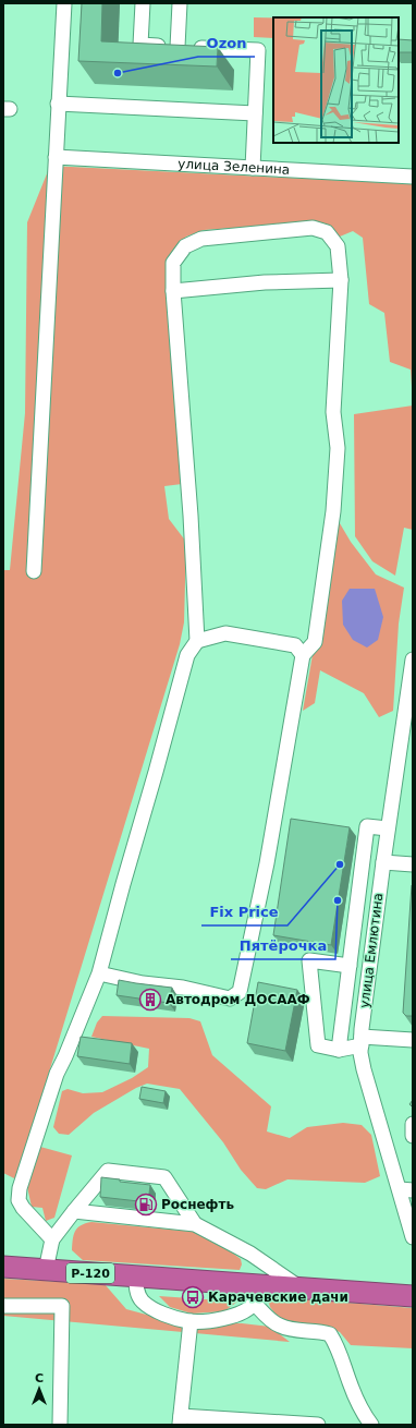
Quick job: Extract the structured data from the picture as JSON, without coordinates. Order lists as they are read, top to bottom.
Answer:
{
  "streets": {
    "highway": ["Р-120"],
    "street": ["улица Зеленина", "улица Емлютина"]
  },
  "places": {
    "other": ["Ozon", "Fix Price", "Пятёрочка"],
    "building": ["Автодром ДОСААФ"],
    "fuel station": ["Роснефть"],
    "bus stop": ["Карачевские дачи"]
  },
  "north": "top"
}
